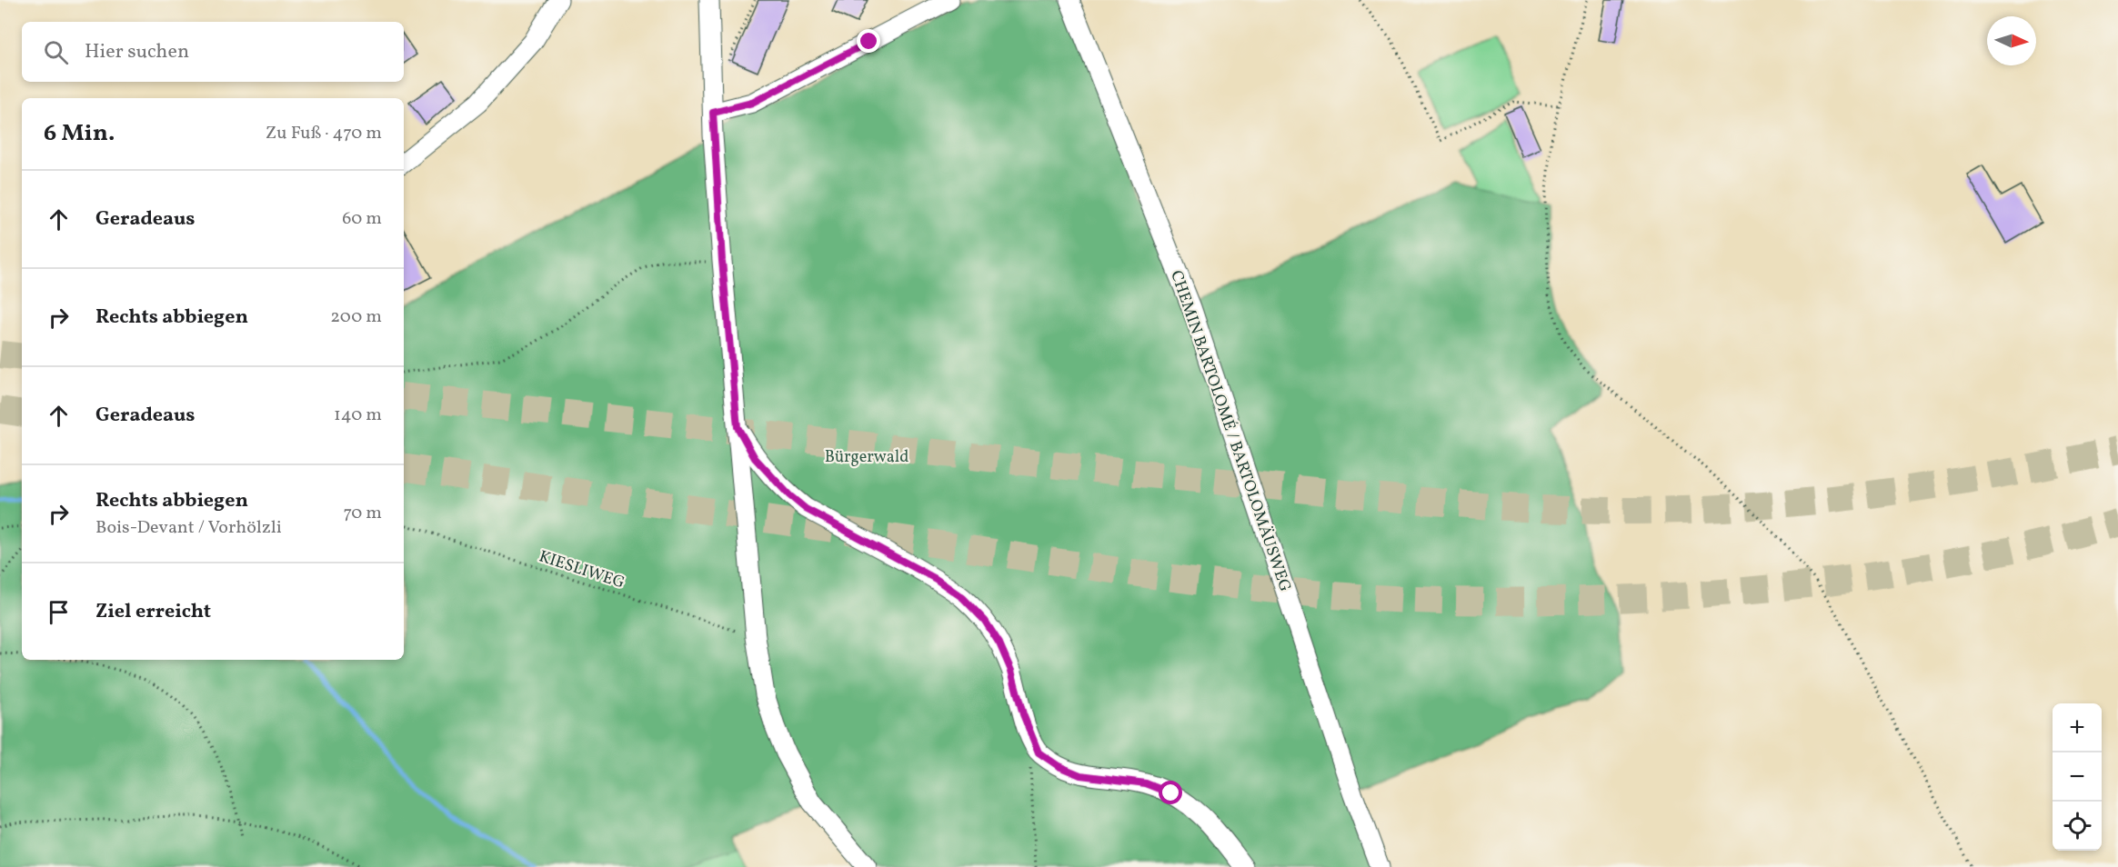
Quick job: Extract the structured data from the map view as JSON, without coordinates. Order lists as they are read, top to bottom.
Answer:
{
  "streets": {
    "street": ["CHEMIN BARTOLOMÉ / BARTOLOMÄUSWEG"],
    "path": ["KIESLIWEG"]
  },
  "parks": ["Bürgerwald"],
  "north": "right",
  "page": {
    "search": "Hier suchen",
    "heading": ["6 Min.", "Zu Fuß · 470 m"],
    "list": [
      ["Geradeaus", "60 m"],
      ["Rechts abbiegen", "200 m"],
      ["Geradeaus", "140 m"],
      ["Rechts abbiegen", "Bois-Devant / Vorhölzli", "70 m"],
      "Ziel erreicht"
    ],
    "map_buttons": ["+", "−"]
  }
}
